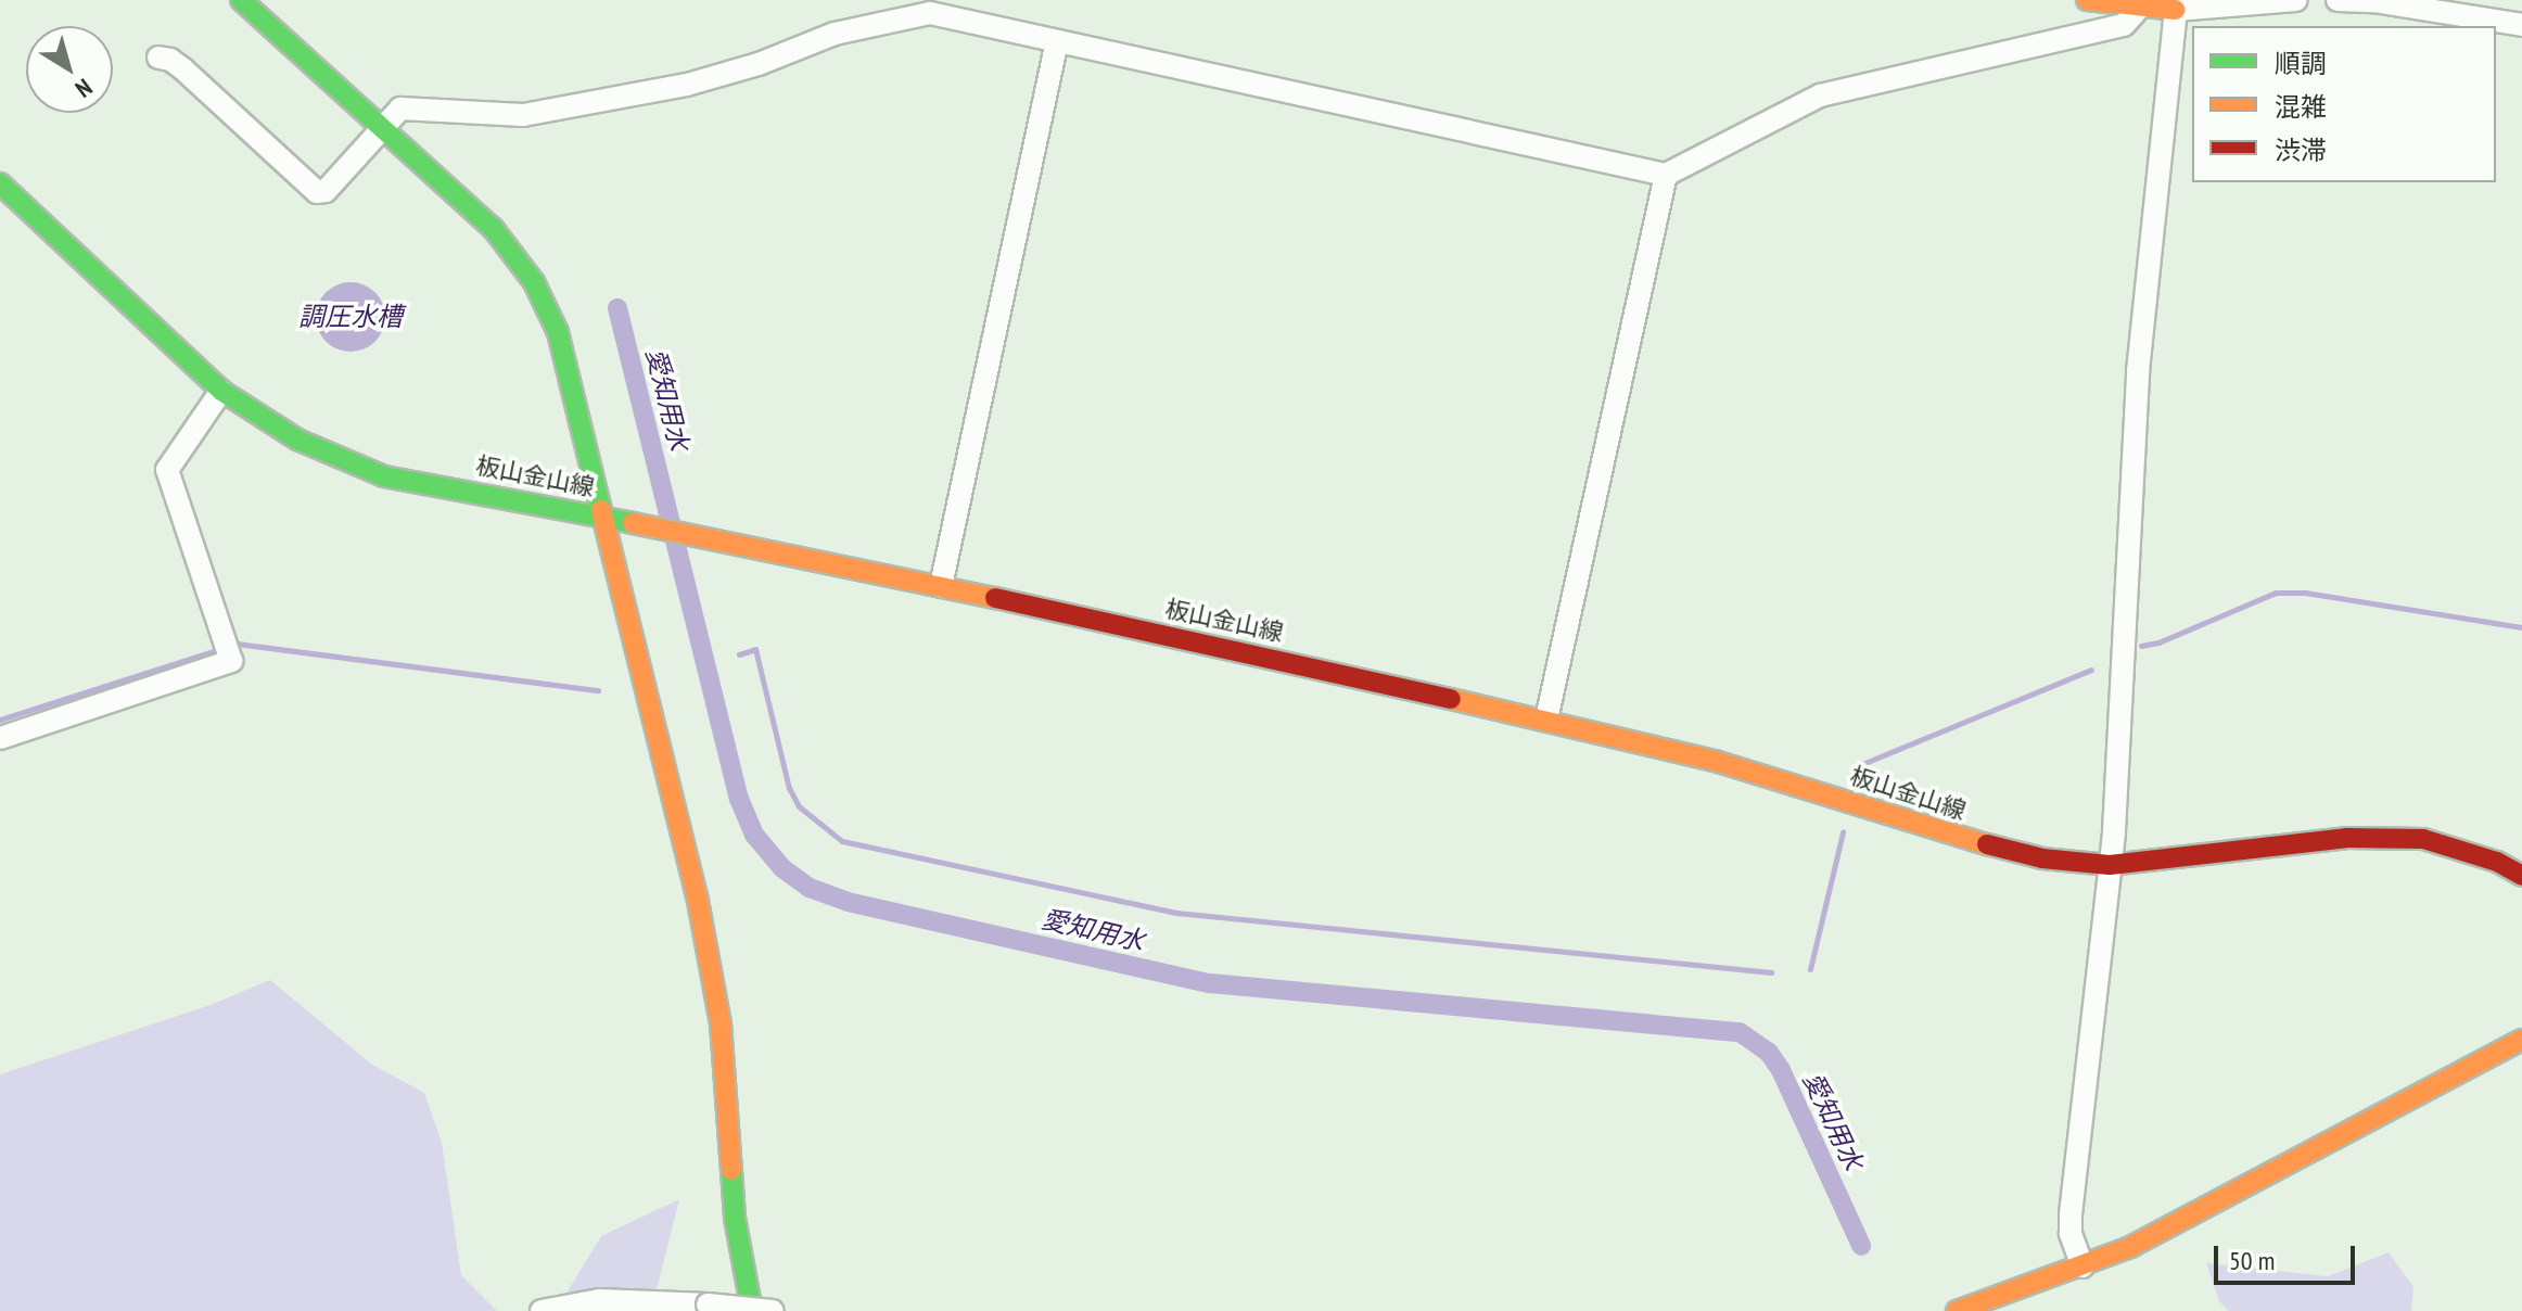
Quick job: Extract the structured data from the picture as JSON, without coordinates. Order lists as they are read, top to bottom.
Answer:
{
  "streets": {
    "main road": ["板山金山線"]
  },
  "water": ["調圧水槽", "愛知用水"],
  "legend": ["順調", "混雑", "渋滞"],
  "scale_bar": "50 m",
  "north": "bottom right"
}
